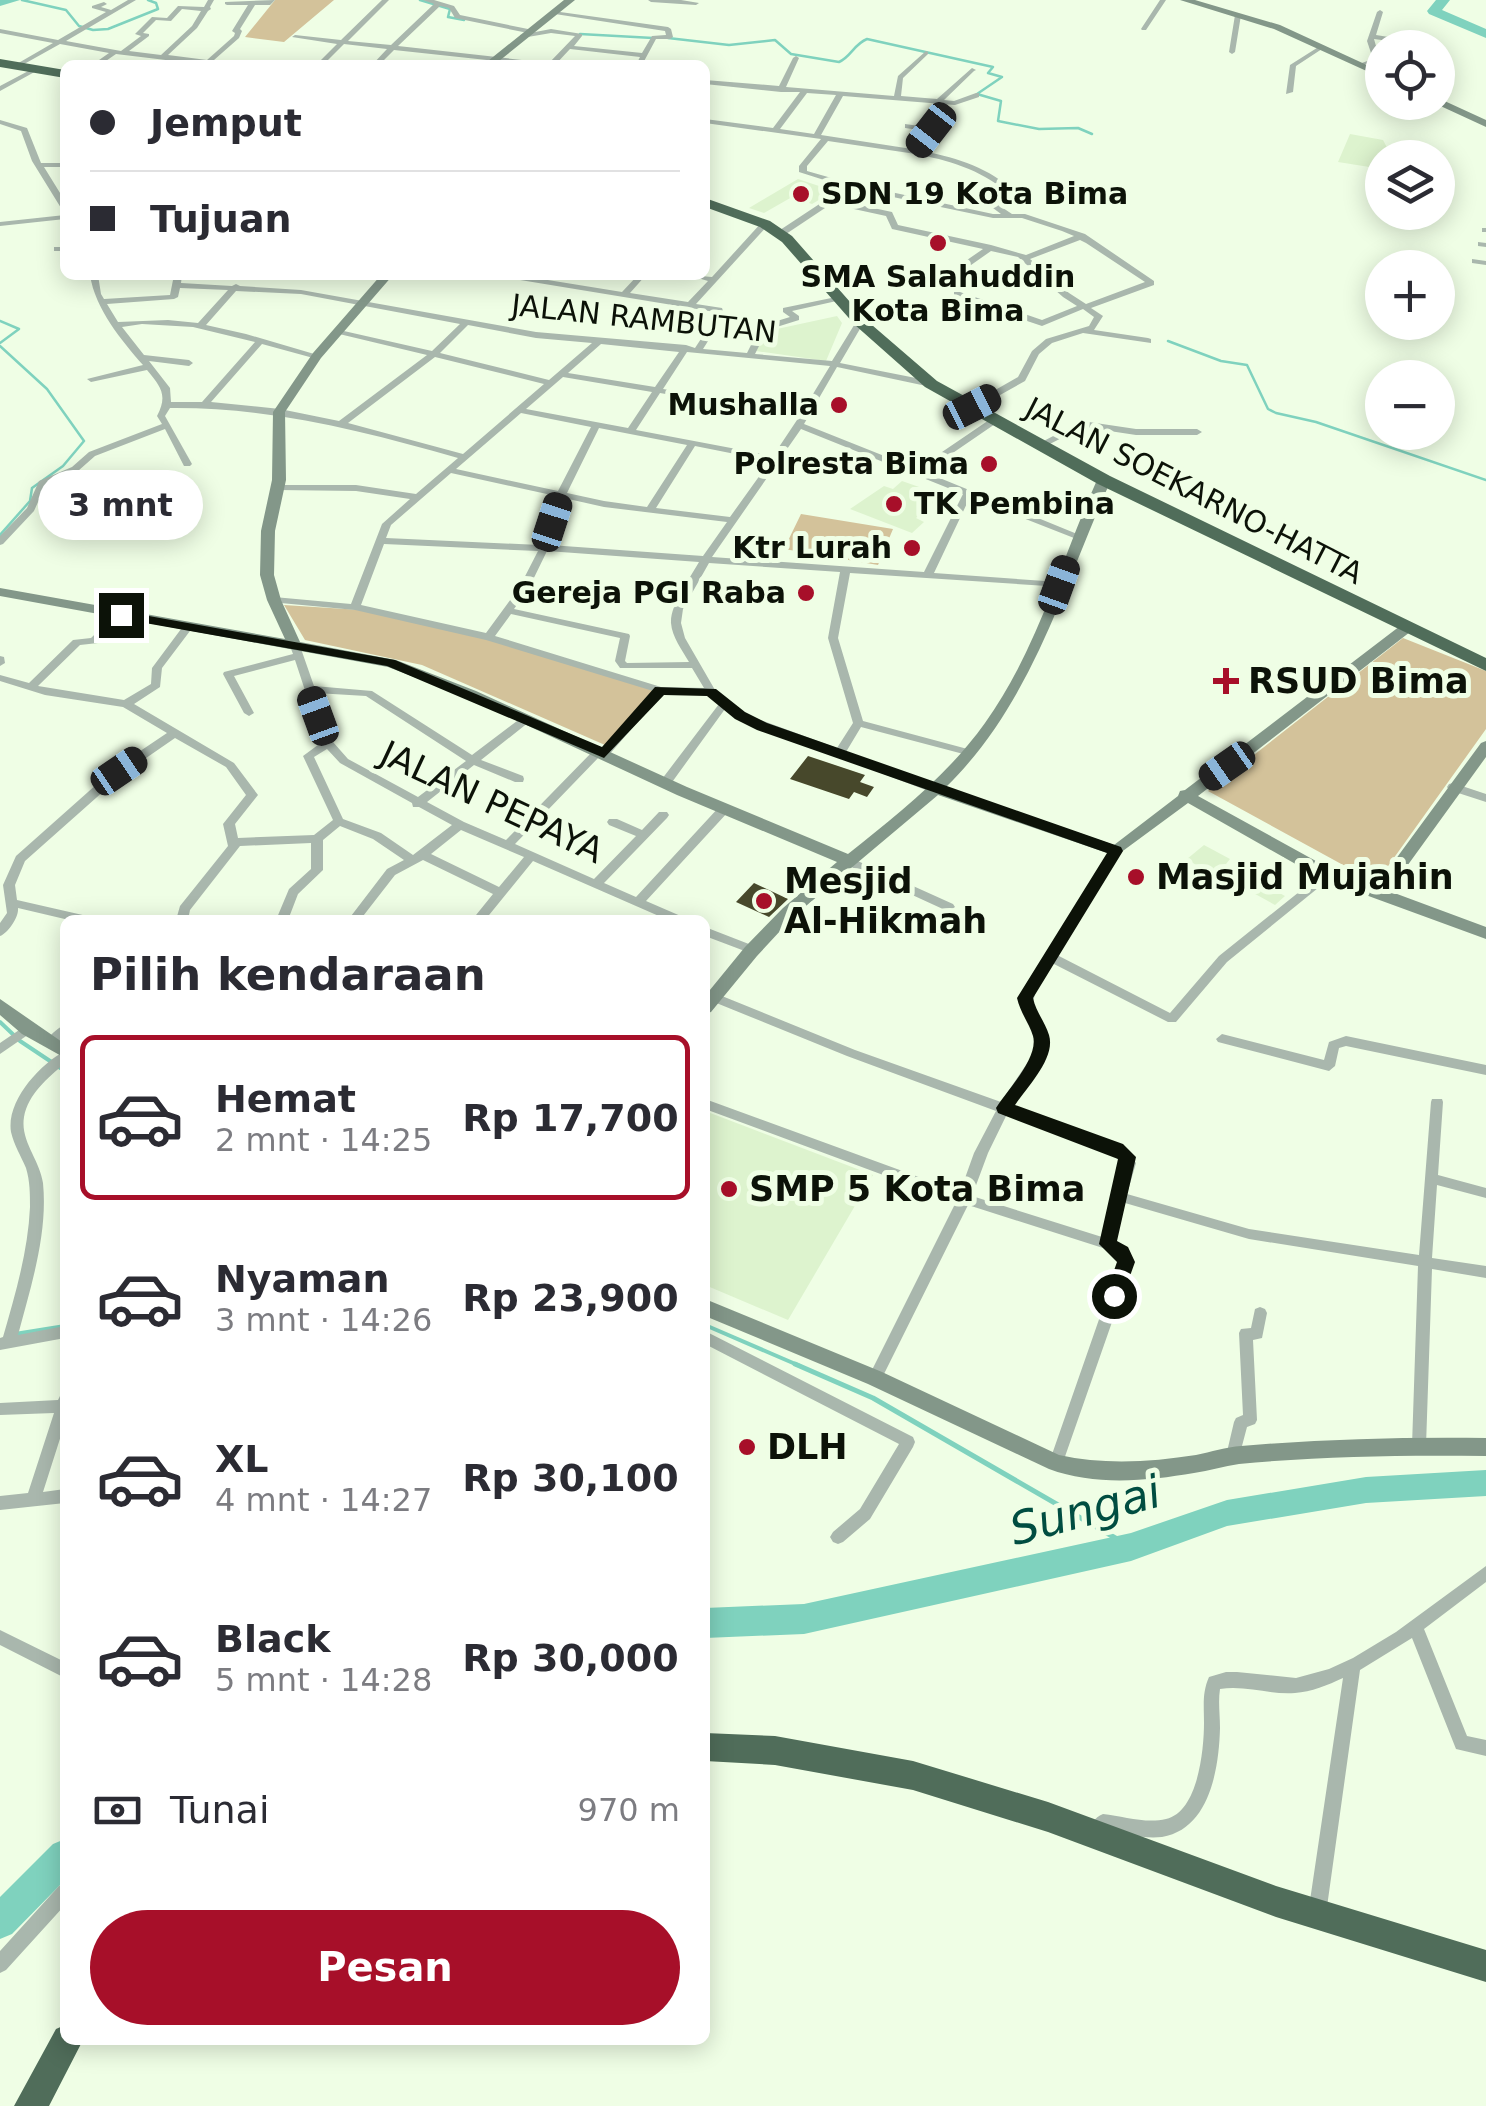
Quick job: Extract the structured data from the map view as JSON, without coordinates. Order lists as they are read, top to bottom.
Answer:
{
  "streets": {
    "highway": ["JALAN SOEKARNO-HATTA"],
    "street": ["JALAN RAMBUTAN", "JALAN PEPAYA"]
  },
  "crossings": [
    ["JALAN RAMBUTAN", "JALAN SOEKARNO-HATTA"]
  ],
  "water": ["Sungai"],
  "places": {
    "other": [
      "SDN 19 Kota Bima",
      "SMA Salahuddin Kota Bima",
      "Mushalla",
      "Polresta Bima",
      "TK Pembina",
      "Ktr Lurah",
      "Gereja PGI Raba",
      "Masjid Mujahin",
      "Mesjid Al-Hikmah",
      "SMP 5 Kota Bima",
      "DLH"
    ],
    "health": ["RSUD Bima"]
  },
  "page": {
    "map_buttons": ["+", "−"],
    "banner": ["Jemput", "Tujuan"],
    "bubble": "3 mnt",
    "heading": "Pilih kendaraan",
    "list": [
      {
        "name": "Hemat",
        "note": "2 mnt · 14:25",
        "value": "Rp 17,700"
      },
      {
        "name": "Nyaman",
        "note": "3 mnt · 14:26",
        "value": "Rp 23,900"
      },
      {
        "name": "XL",
        "note": "4 mnt · 14:27",
        "value": "Rp 30,100"
      },
      {
        "name": "Black",
        "note": "5 mnt · 14:28",
        "value": "Rp 30,000"
      }
    ],
    "pay": ["Tunai", "970 m"],
    "buttons": "Pesan"
  }
}
